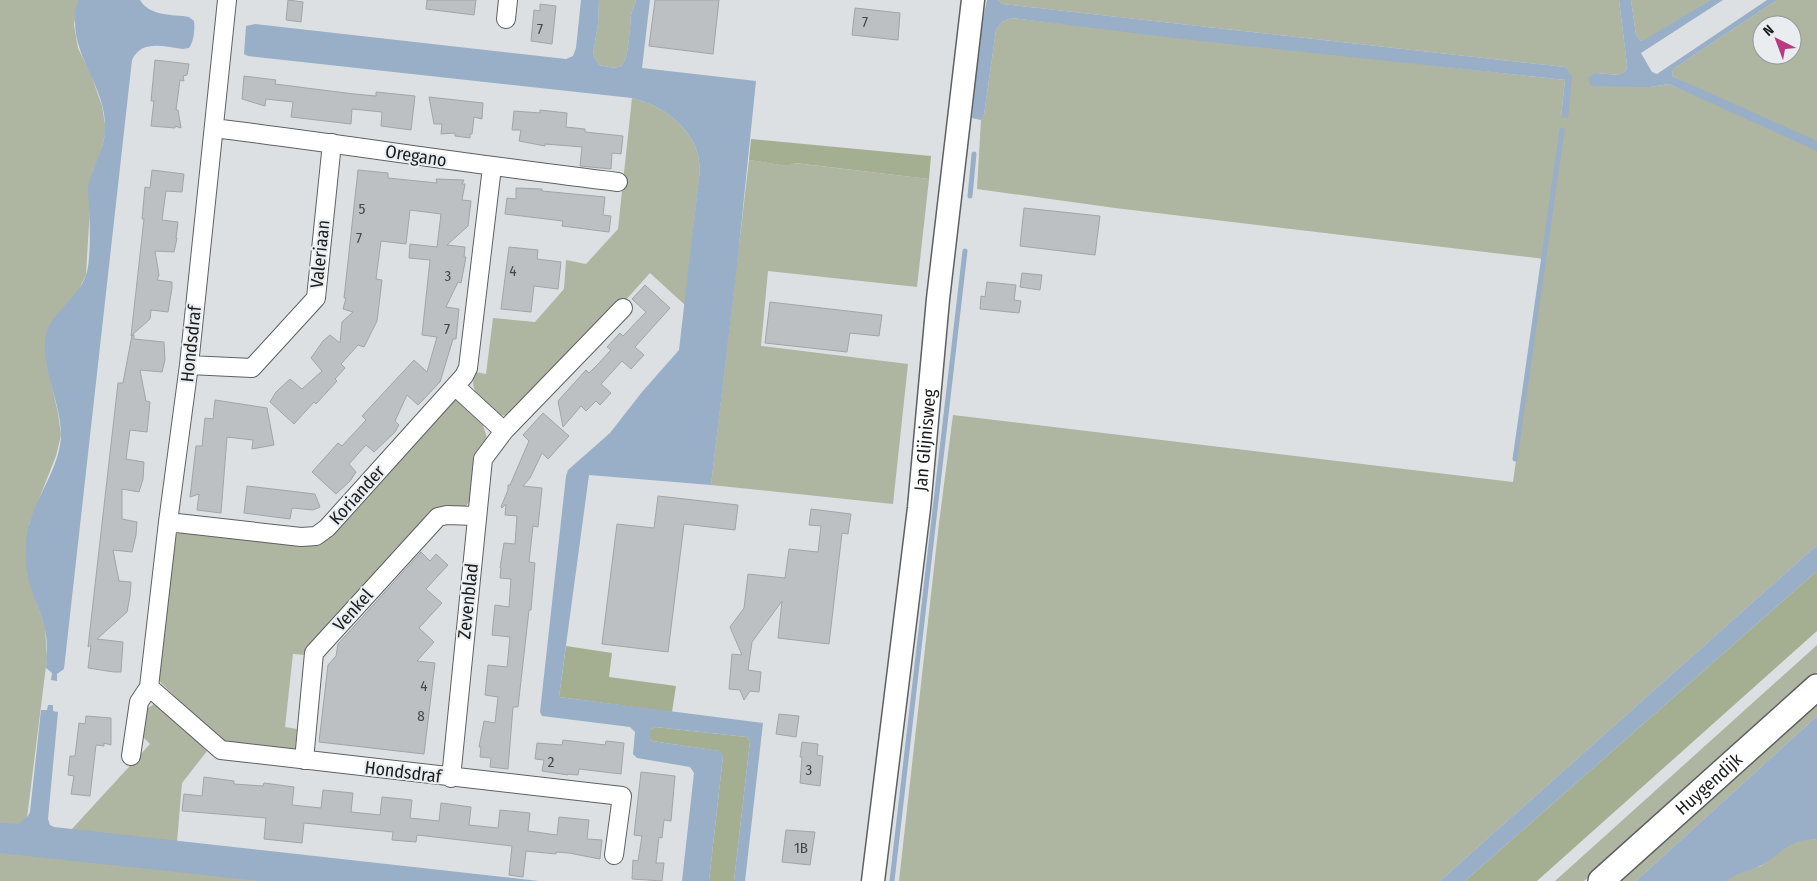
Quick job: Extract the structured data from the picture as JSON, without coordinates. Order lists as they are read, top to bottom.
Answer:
{
  "streets": {
    "main road": ["Huygendijk"],
    "street": [
      "Oregano",
      "Valeriaan",
      "Hondsdraf",
      "Jan Glijnisweg",
      "Koriander",
      "Zevenblad",
      "Venkel"
    ]
  },
  "crossings": [
    ["Oregano", "Valeriaan"],
    ["Oregano", "Hondsdraf"],
    ["Oregano", "Koriander"],
    ["Valeriaan", "Hondsdraf"],
    ["Hondsdraf", "Koriander"],
    ["Hondsdraf", "Zevenblad"],
    ["Hondsdraf", "Venkel"],
    ["Zevenblad", "Venkel"]
  ],
  "house_numbers": [
    "7",
    "7",
    "5",
    "7",
    "4",
    "3",
    "7",
    "4",
    "8",
    "2",
    "3",
    "1B"
  ],
  "north": "top left"
}
